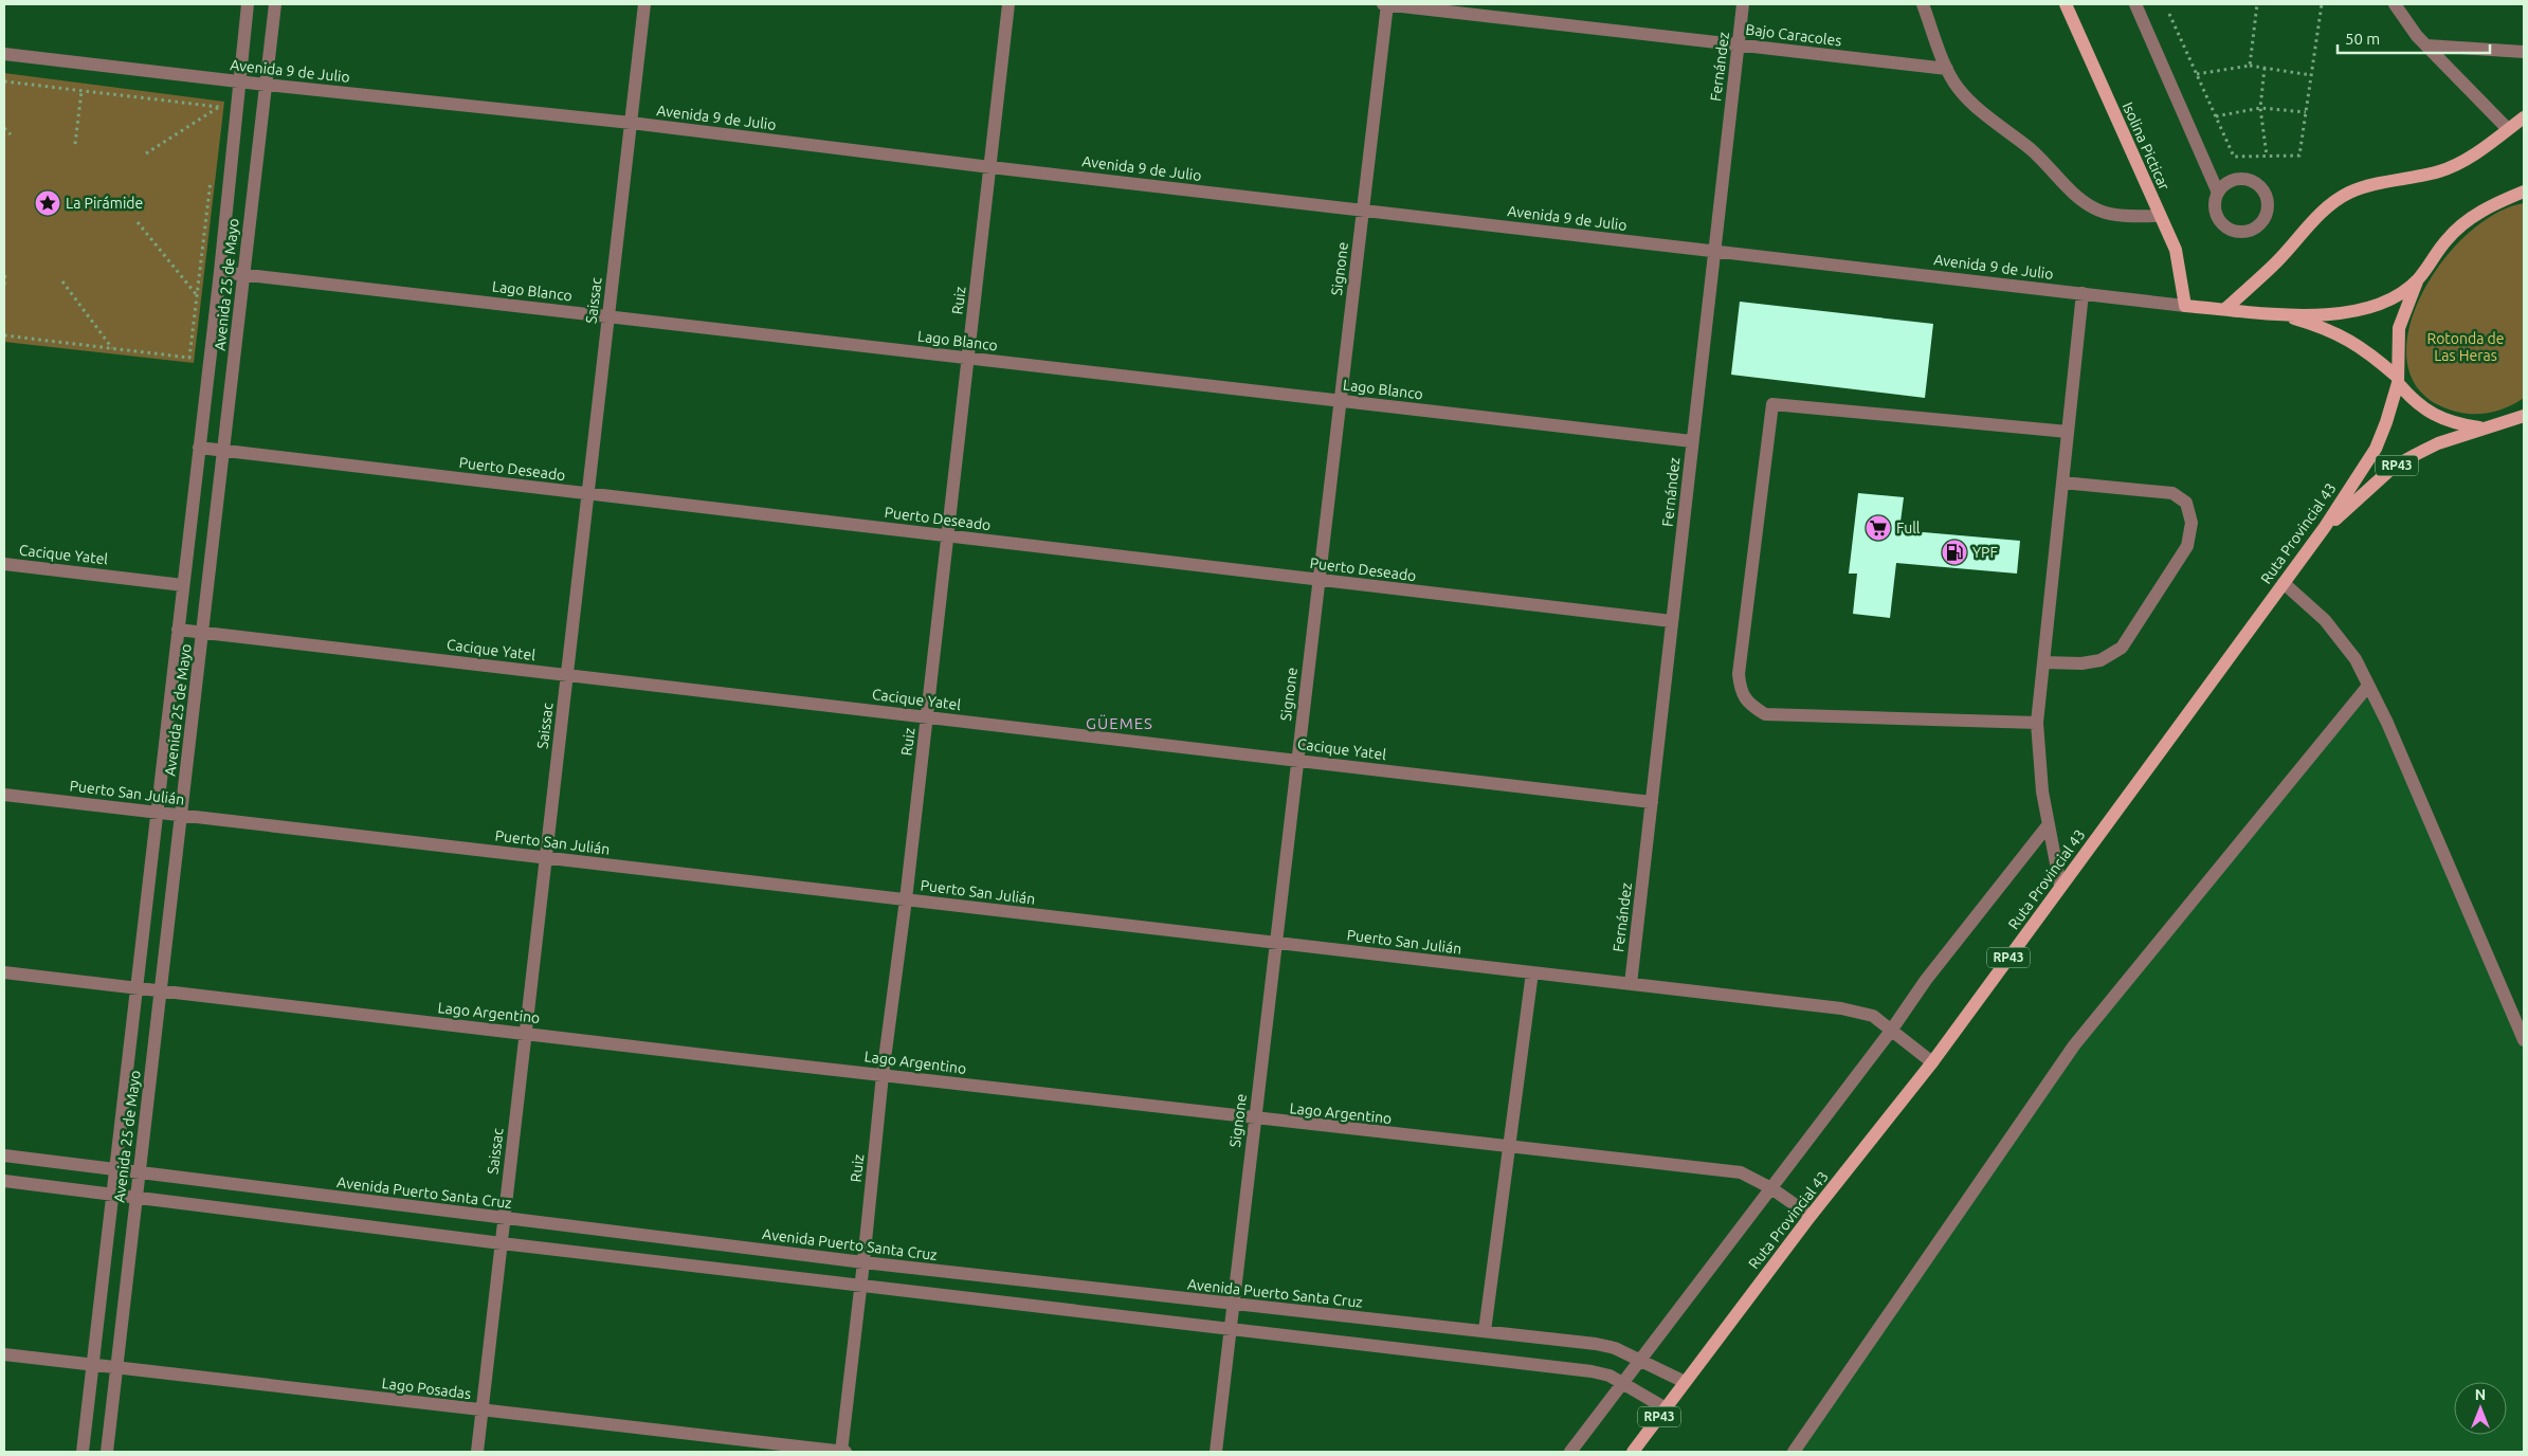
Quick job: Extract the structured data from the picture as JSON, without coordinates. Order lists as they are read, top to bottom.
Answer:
{
  "streets": {
    "main road": [
      "Avenida 9 de Julio",
      "Isolina Picticar",
      "RP43",
      "Ruta Provincial 43"
    ],
    "street": [
      "Bajo Caracoles",
      "Fernández",
      "Signone",
      "Avenida 25 de Mayo",
      "Lago Blanco",
      "Saissac",
      "Ruiz",
      "Puerto Deseado",
      "Cacique Yatel",
      "Puerto San Julián",
      "Lago Argentino",
      "Avenida Puerto Santa Cruz",
      "Lago Posadas"
    ]
  },
  "crossings": [
    ["Bajo Caracoles", "Fernández"],
    ["Bajo Caracoles", "Signone"],
    ["Fernández", "Avenida 9 de Julio"],
    ["Fernández", "Lago Blanco"],
    ["Fernández", "Puerto Deseado"],
    ["Fernández", "Cacique Yatel"],
    ["Fernández", "Puerto San Julián"],
    ["Avenida 9 de Julio", "Isolina Picticar"],
    ["Avenida 9 de Julio", "Signone"],
    ["Avenida 9 de Julio", "Avenida 25 de Mayo"],
    ["Avenida 9 de Julio", "Saissac"],
    ["Avenida 9 de Julio", "Ruiz"],
    ["Signone", "Lago Blanco"],
    ["Signone", "Puerto Deseado"],
    ["Signone", "Cacique Yatel"],
    ["Signone", "Puerto San Julián"],
    ["Signone", "Lago Argentino"],
    ["Signone", "Avenida Puerto Santa Cruz"],
    ["Avenida 25 de Mayo", "Lago Blanco"],
    ["Avenida 25 de Mayo", "Puerto Deseado"],
    ["Avenida 25 de Mayo", "Cacique Yatel"],
    ["Avenida 25 de Mayo", "Puerto San Julián"],
    ["Avenida 25 de Mayo", "Lago Argentino"],
    ["Avenida 25 de Mayo", "Avenida Puerto Santa Cruz"],
    ["Avenida 25 de Mayo", "Lago Posadas"],
    ["Lago Blanco", "Saissac"],
    ["Lago Blanco", "Ruiz"],
    ["Saissac", "Puerto Deseado"],
    ["Saissac", "Cacique Yatel"],
    ["Saissac", "Puerto San Julián"],
    ["Saissac", "Lago Argentino"],
    ["Saissac", "Avenida Puerto Santa Cruz"],
    ["Saissac", "Lago Posadas"],
    ["Ruiz", "Puerto Deseado"],
    ["Ruiz", "Cacique Yatel"],
    ["Ruiz", "Puerto San Julián"],
    ["Ruiz", "Lago Argentino"],
    ["Ruiz", "Avenida Puerto Santa Cruz"],
    ["Ruiz", "Lago Posadas"],
    ["RP43", "Ruta Provincial 43"],
    ["Ruta Provincial 43", "Puerto San Julián"],
    ["Ruta Provincial 43", "Lago Argentino"],
    ["Ruta Provincial 43", "Avenida Puerto Santa Cruz"]
  ],
  "districts": ["GÜEMES"],
  "parks": ["Rotonda de Las Heras"],
  "places": {
    "place": ["La Pirámide"],
    "supermarket": ["Full"],
    "fuel station": ["YPF"]
  },
  "scale_bar": "50 m",
  "north": "top"
}
